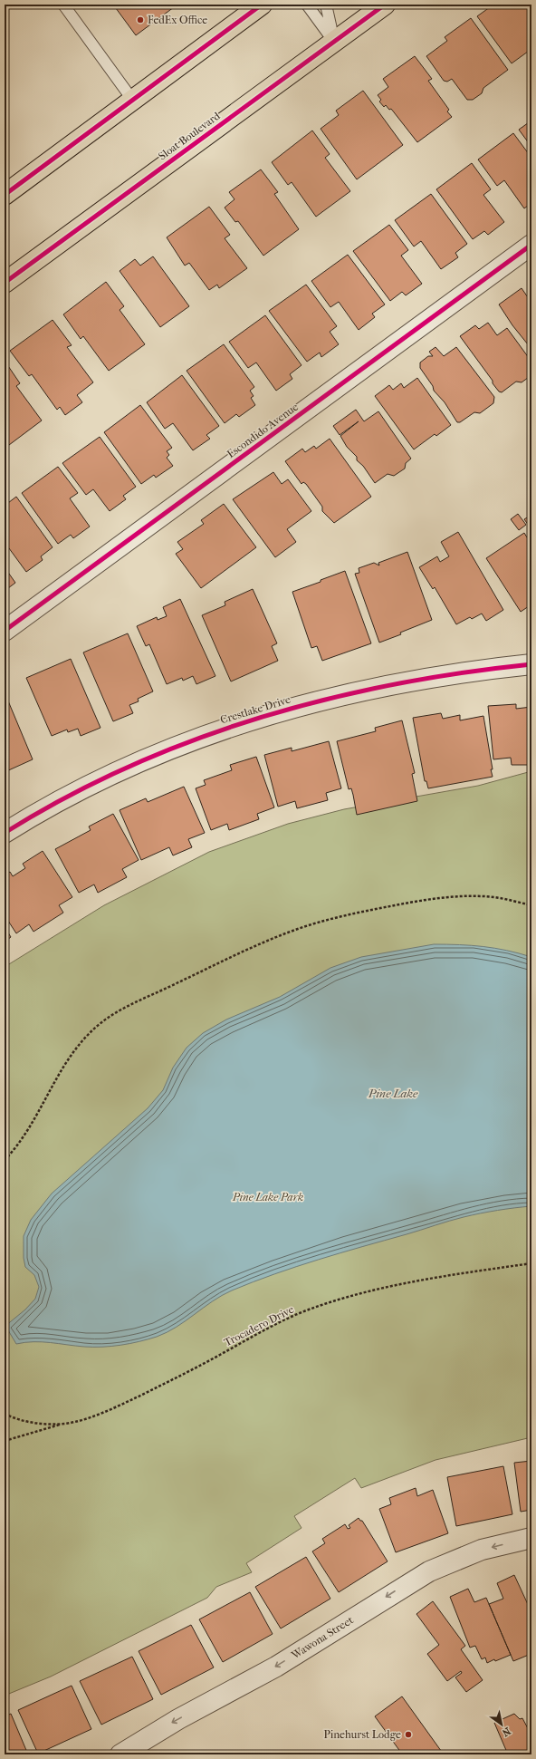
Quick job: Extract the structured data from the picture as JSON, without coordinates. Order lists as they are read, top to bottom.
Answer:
{
  "streets": {
    "main road": ["Sloat Boulevard"],
    "street": ["Escondido Avenue", "Crestlake Drive", "Wawona Street"],
    "path": ["Trocadero Drive"]
  },
  "one_way": ["Wawona Street"],
  "water": ["Pine Lake"],
  "parks": ["Pine Lake Park"],
  "places": ["FedEx Office", "Pinehurst Lodge"],
  "north": "bottom right"
}
